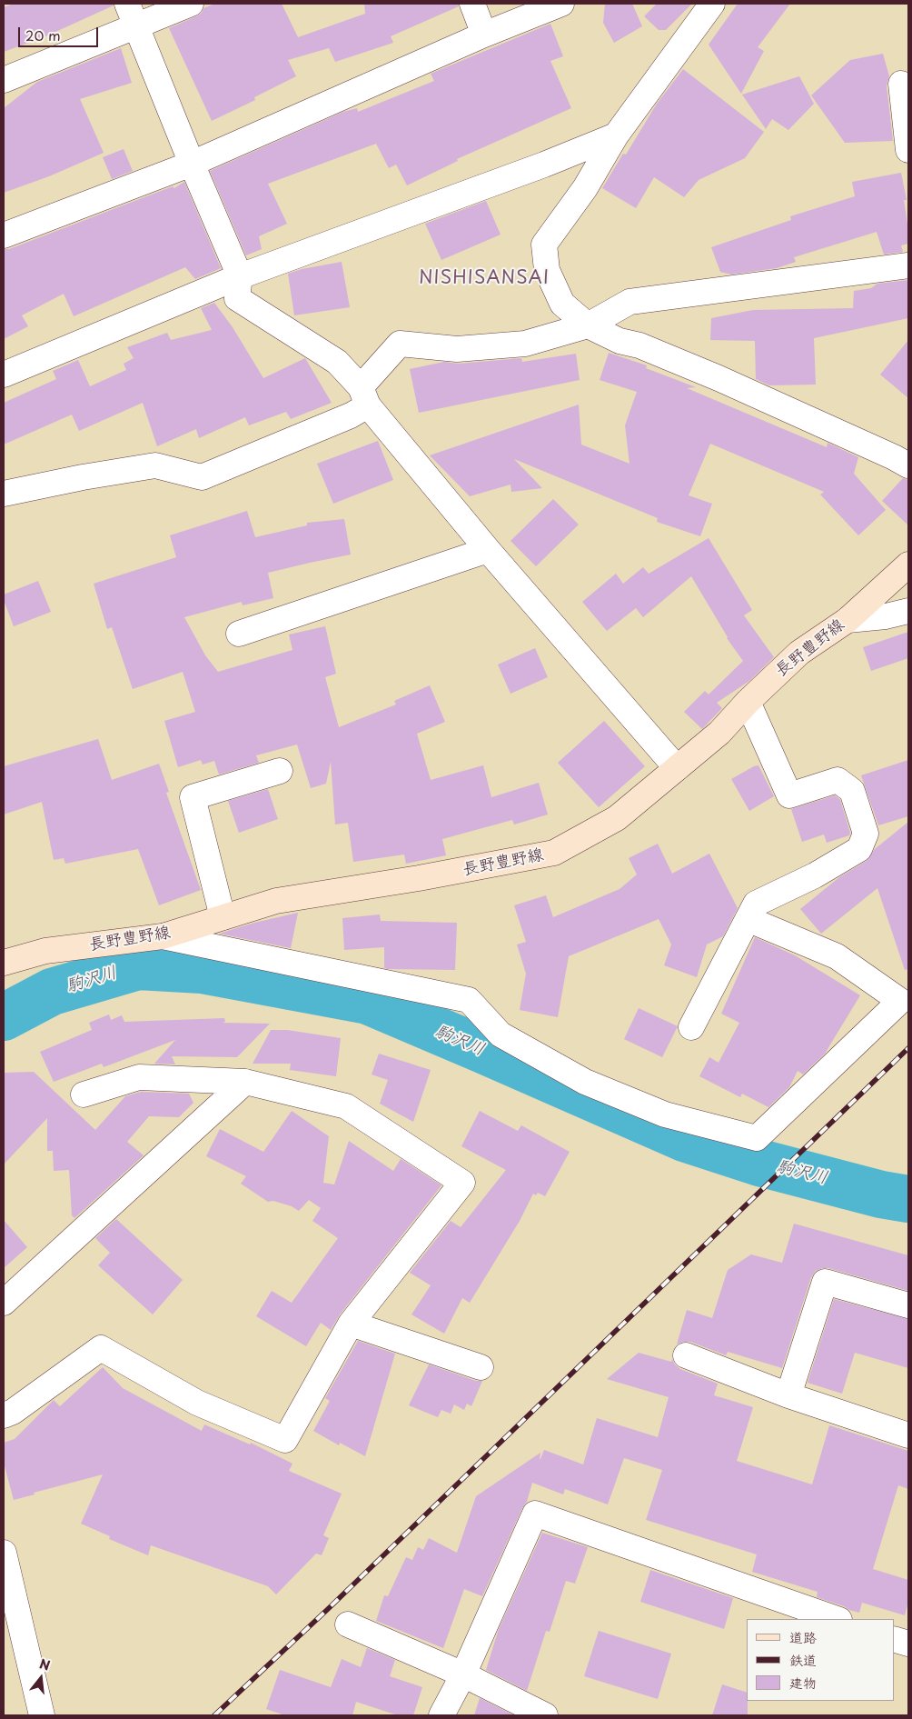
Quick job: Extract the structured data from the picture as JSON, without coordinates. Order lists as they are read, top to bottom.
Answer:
{
  "streets": {
    "main road": ["長野豊野線"]
  },
  "districts": ["NISHISANSAI"],
  "water": ["駒沢川"],
  "legend": ["道路", "鉄道", "建物"],
  "scale_bar": "20 m",
  "north": "top"
}
